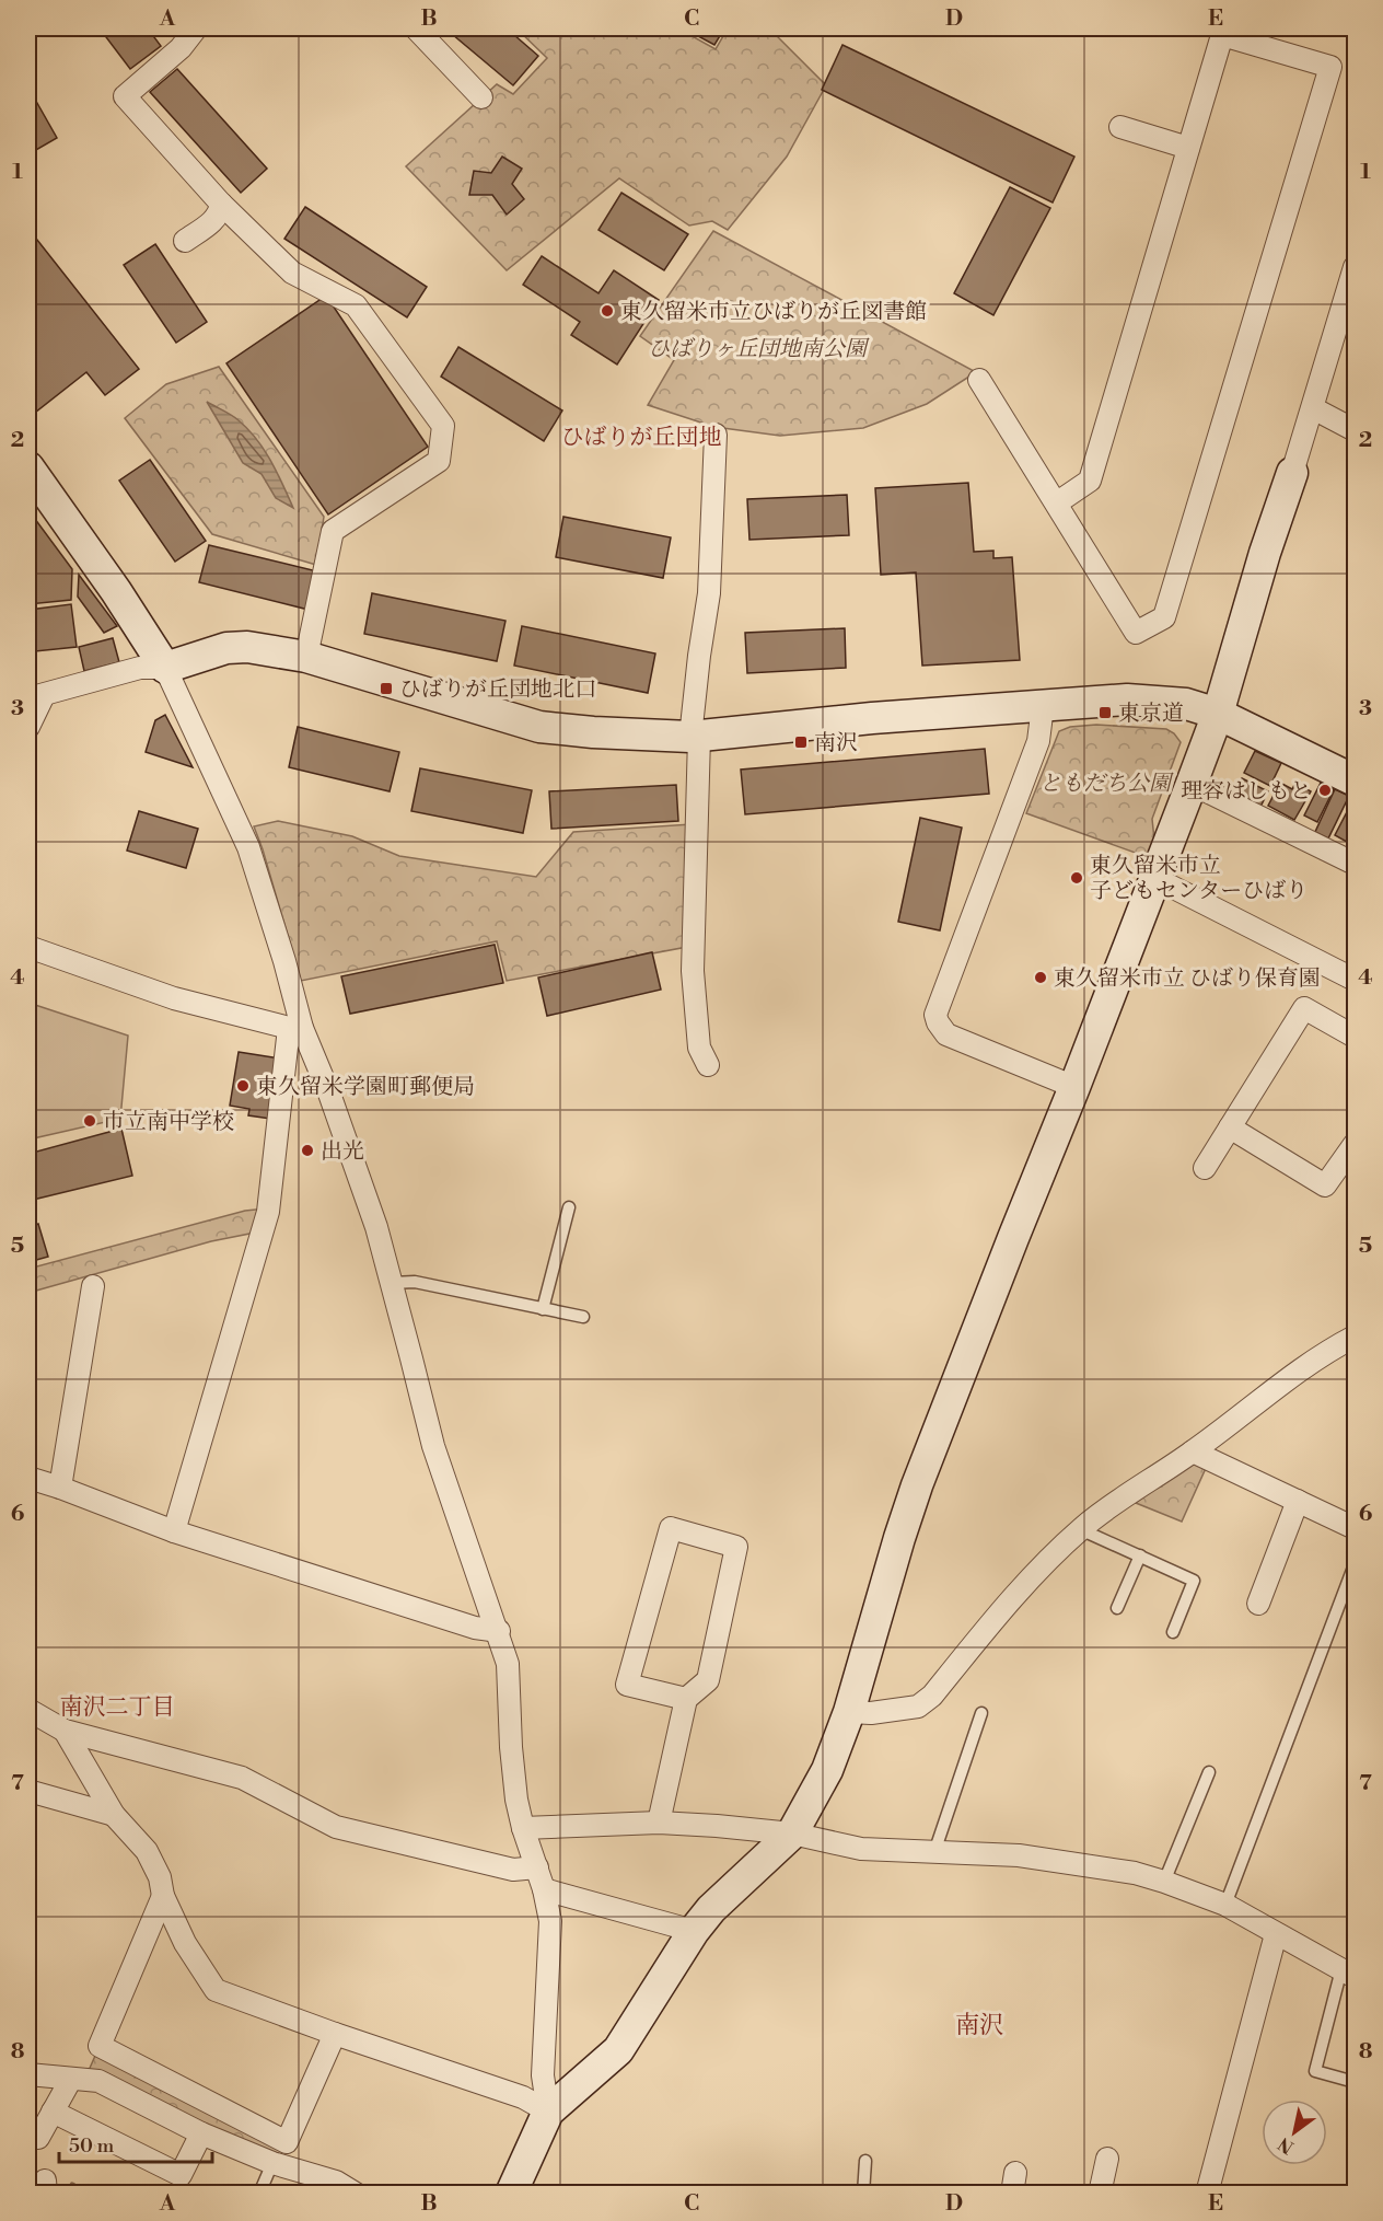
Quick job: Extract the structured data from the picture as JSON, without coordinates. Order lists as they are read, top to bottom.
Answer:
{
  "districts": ["ひばりが丘団地", "南沢二丁目", "南沢"],
  "parks": ["ひばりヶ丘団地南公園", "ともだち公園"],
  "places": {
    "other": [
      "東久留米市立ひばりが丘図書館",
      "理容はしもと",
      "東久留米市立 子どもセンターひばり",
      "東久留米市立 ひばり保育園",
      "東久留米学園町郵便局",
      "市立南中学校",
      "出光"
    ],
    "transit": ["ひばりが丘団地北口", "東京道", "南沢"]
  },
  "scale_bar": "50 m",
  "north": "bottom left",
  "grid": {
    "columns": [
      "A",
      "B",
      "C",
      "D",
      "E"
    ],
    "rows": [
      "1",
      "2",
      "3",
      "4",
      "5",
      "6",
      "7",
      "8"
    ]
  }
}
